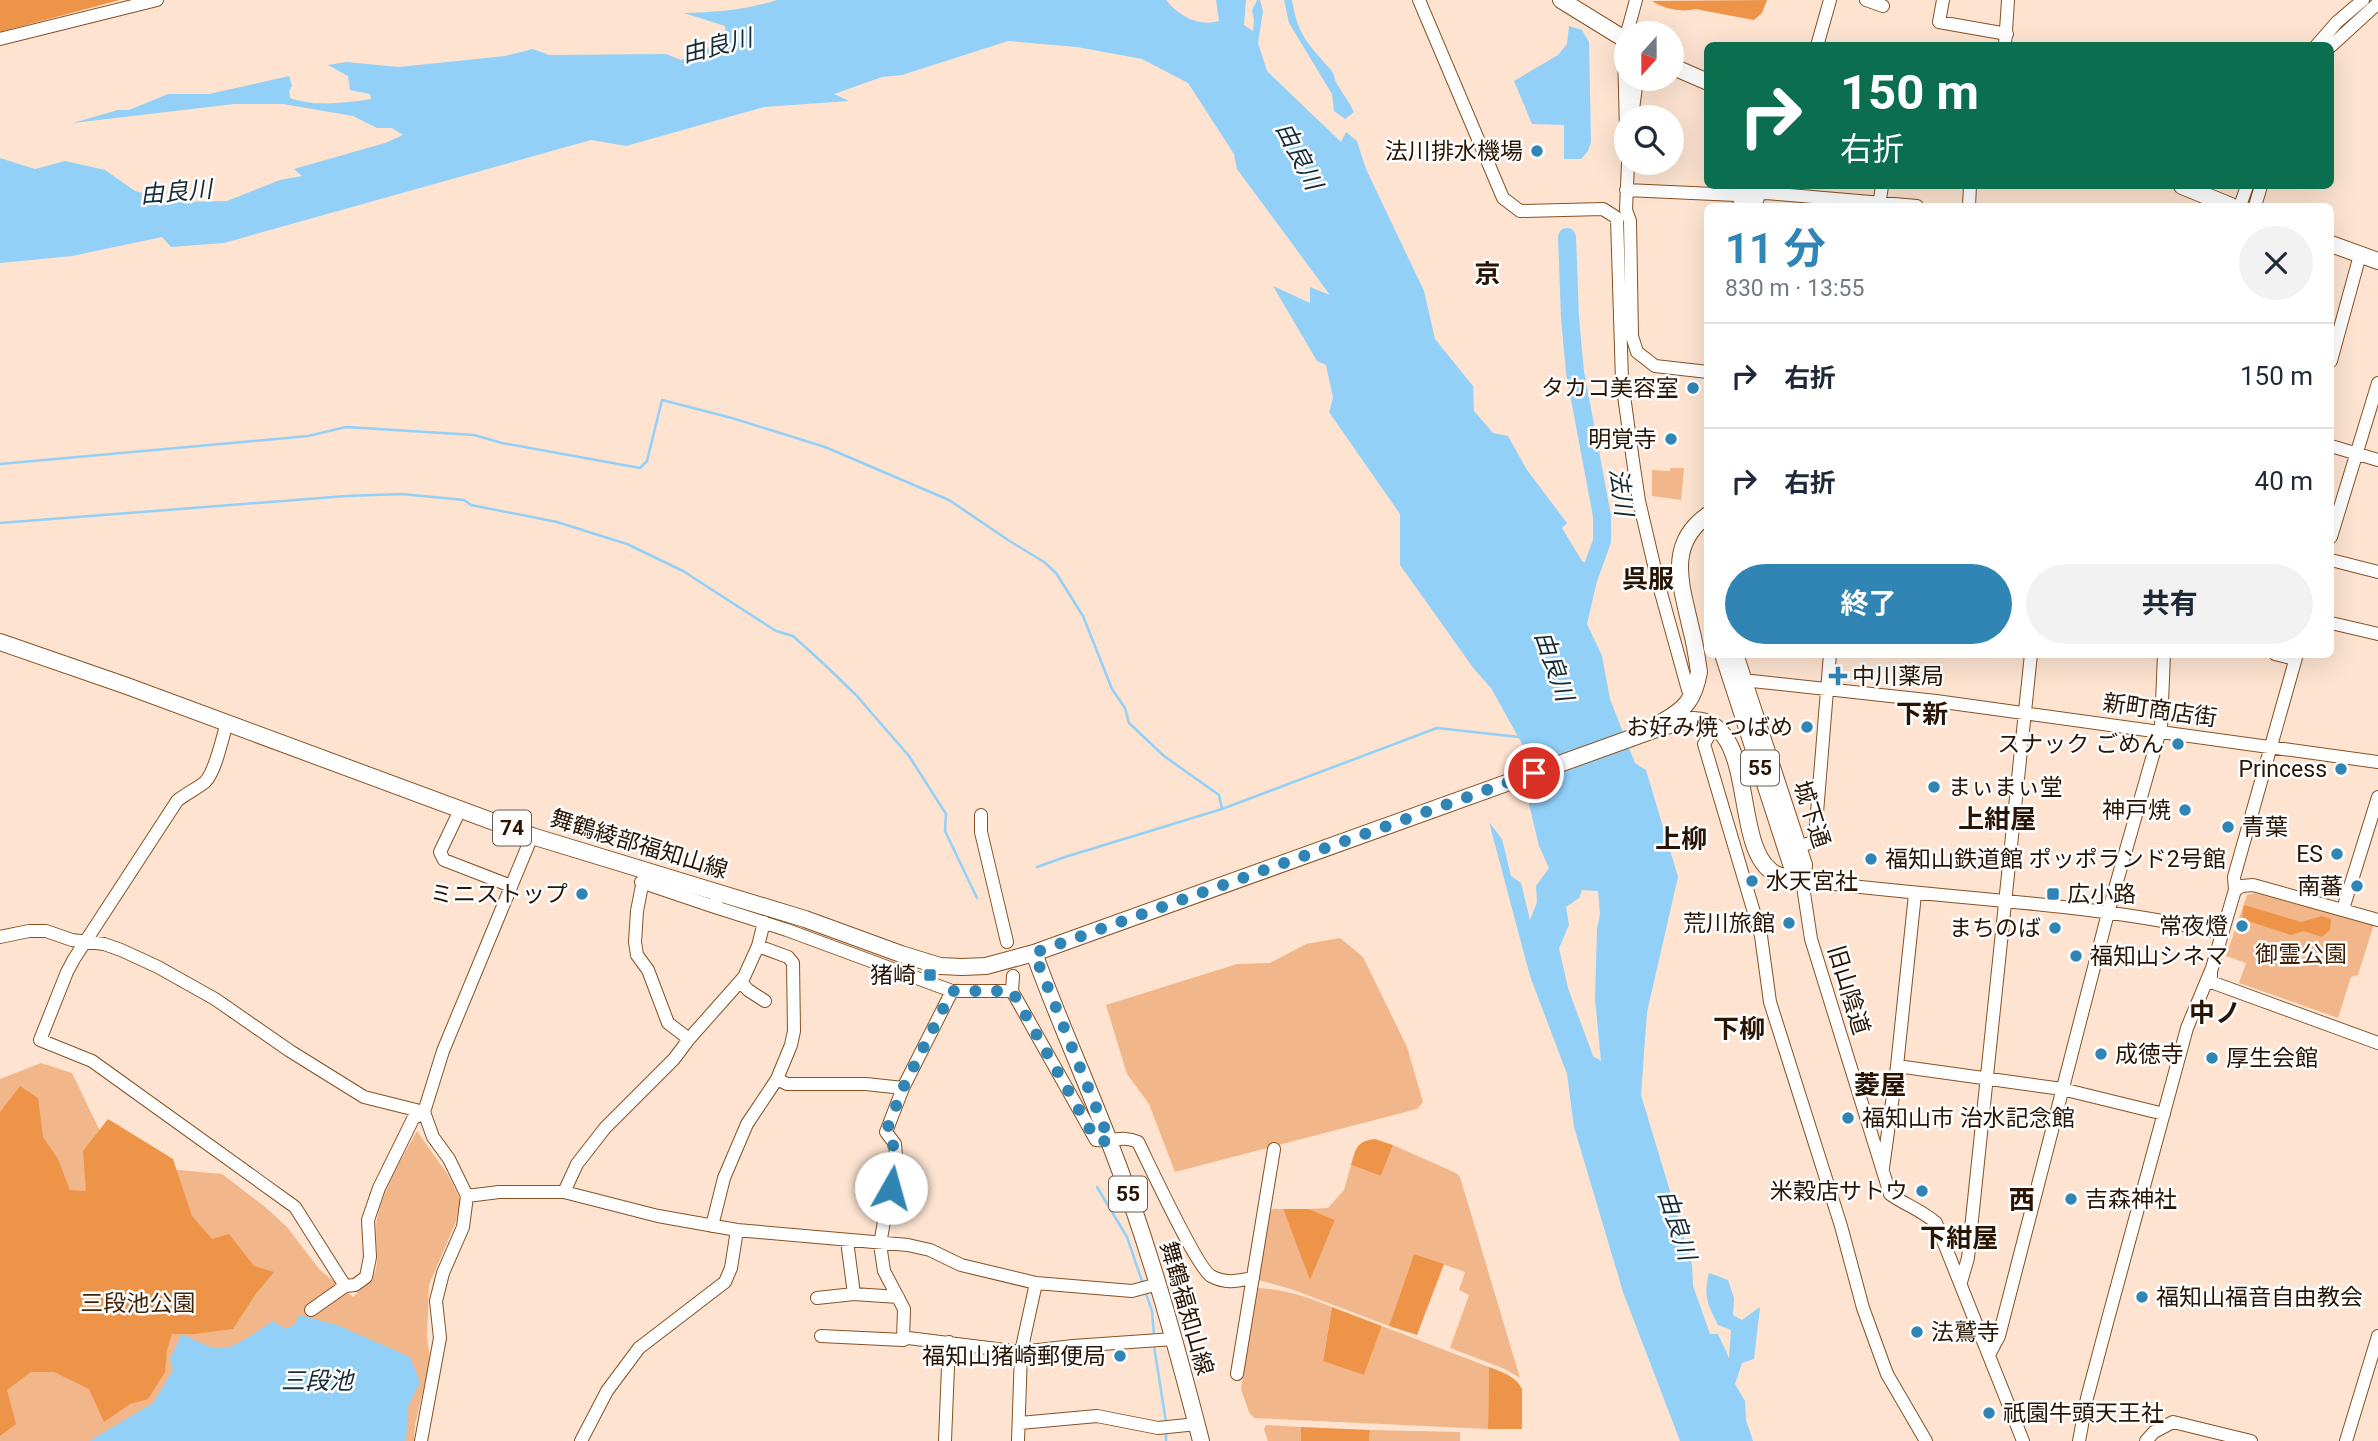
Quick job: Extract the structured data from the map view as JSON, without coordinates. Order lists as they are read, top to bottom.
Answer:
{
  "streets": {
    "main road": [
      "55",
      "城下通",
      "74",
      "舞鶴綾部福知山線",
      "舞鶴福知山線"
    ],
    "street": ["新町商店街", "旧山陰道"]
  },
  "crossings": [
    ["新町商店街", "城下通"],
    ["55", "城下通"],
    ["55", "旧山陰道"],
    ["城下通", "旧山陰道"],
    ["舞鶴綾部福知山線", "舞鶴福知山線"]
  ],
  "districts": [
    "京",
    "呉服",
    "下新",
    "上紺屋",
    "上柳",
    "中ノ",
    "下柳",
    "菱屋",
    "西",
    "下紺屋"
  ],
  "water": ["由良川", "法川", "三段池"],
  "parks": ["御霊公園", "三段池公園"],
  "places": {
    "other": [
      "法川排水機場",
      "タカコ美容室",
      "明覚寺",
      "お好み焼 つばめ",
      "スナック ごめん",
      "Princess",
      "まぃまぃ堂",
      "神戸焼",
      "青葉",
      "ES",
      "福知山鉄道館 ポッポランド2号館",
      "水天宮社",
      "南蕃",
      "ミニストップ",
      "荒川旅館",
      "常夜燈",
      "まちのば",
      "福知山シネマ",
      "成徳寺",
      "厚生会館",
      "福知山市 治水記念館",
      "米穀店サトウ",
      "吉森神社",
      "福知山福音自由教会",
      "法鷲寺",
      "福知山猪崎郵便局",
      "祇園牛頭天王社"
    ],
    "health": ["中川薬局"],
    "transit": ["広小路", "猪崎"]
  },
  "north": "bottom",
  "page": {
    "turn": ["150 m", "右折"],
    "heading": ["11 分", "830 m · 13:55"],
    "list": [
      {
        "name": "右折",
        "value": "150 m"
      },
      {
        "name": "右折",
        "value": "40 m"
      }
    ],
    "buttons": ["終了", "共有"]
  }
}
